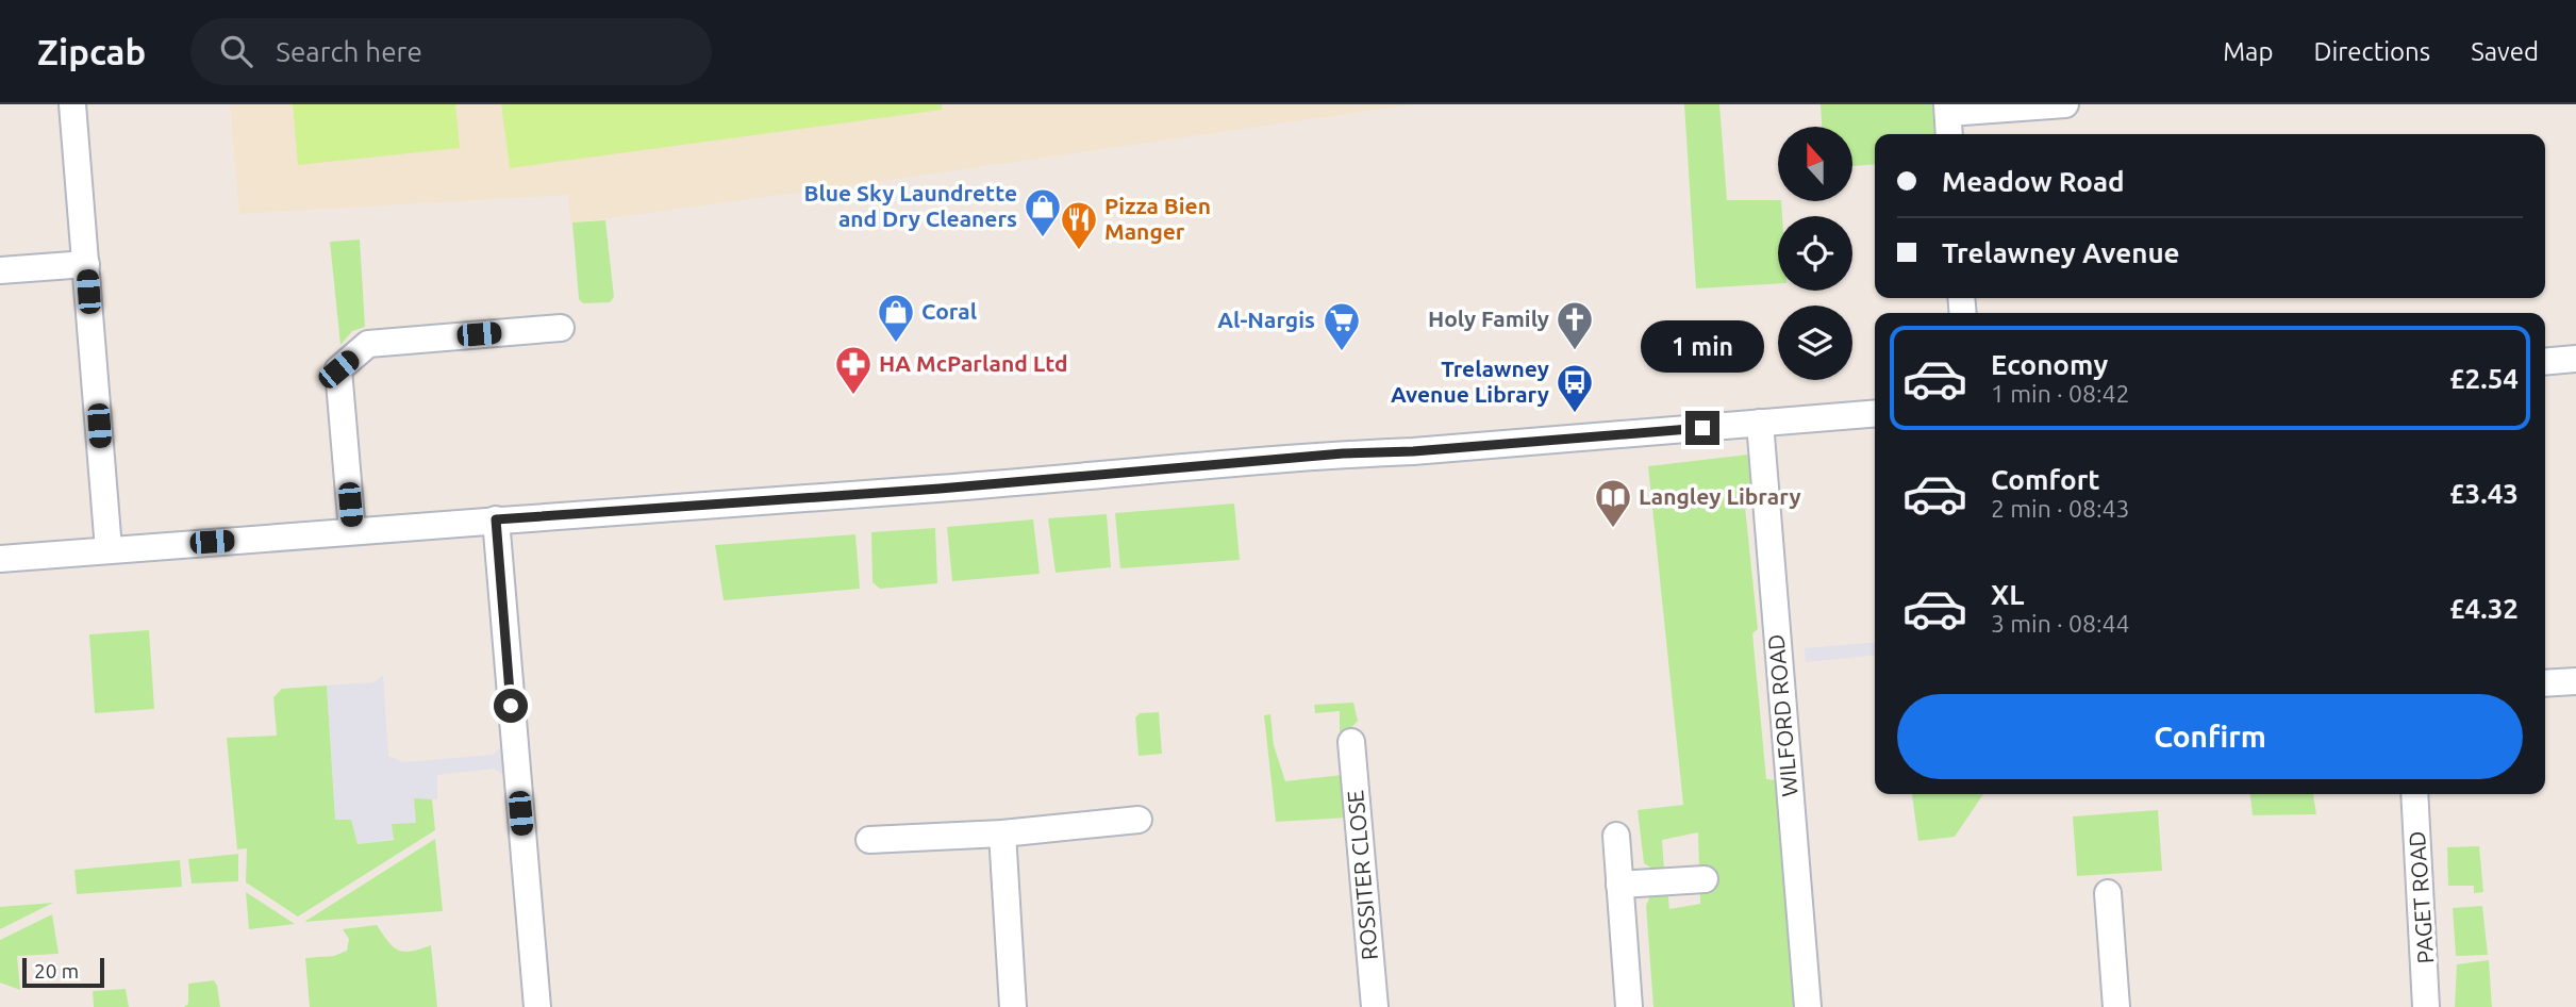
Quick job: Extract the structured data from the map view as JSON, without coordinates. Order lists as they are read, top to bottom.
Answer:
{
  "streets": {
    "street": ["WILFORD ROAD", "ROSSITER CLOSE", "PAGET ROAD"]
  },
  "places": {
    "shop": ["Blue Sky Laundrette and Dry Cleaners", "Coral"],
    "restaurant": ["Pizza Bien Manger"],
    "church": ["Holy Family"],
    "supermarket": ["Al-Nargis"],
    "pharmacy": ["HA McParland Ltd"],
    "bus stop": ["Trelawney Avenue Library"],
    "library": ["Langley Library"]
  },
  "scale_bar": "20 m",
  "north": "top",
  "page": {
    "header": "Zipcab",
    "search": "Search here",
    "nav": ["Map", "Directions", "Saved"],
    "banner": ["Meadow Road", "Trelawney Avenue"],
    "bubble": "1 min",
    "list": [
      {
        "name": "Economy",
        "note": "1 min · 08:42",
        "value": "£2.54"
      },
      {
        "name": "Comfort",
        "note": "2 min · 08:43",
        "value": "£3.43"
      },
      {
        "name": "XL",
        "note": "3 min · 08:44",
        "value": "£4.32"
      }
    ],
    "buttons": "Confirm",
    "scale": "20 m"
  }
}
